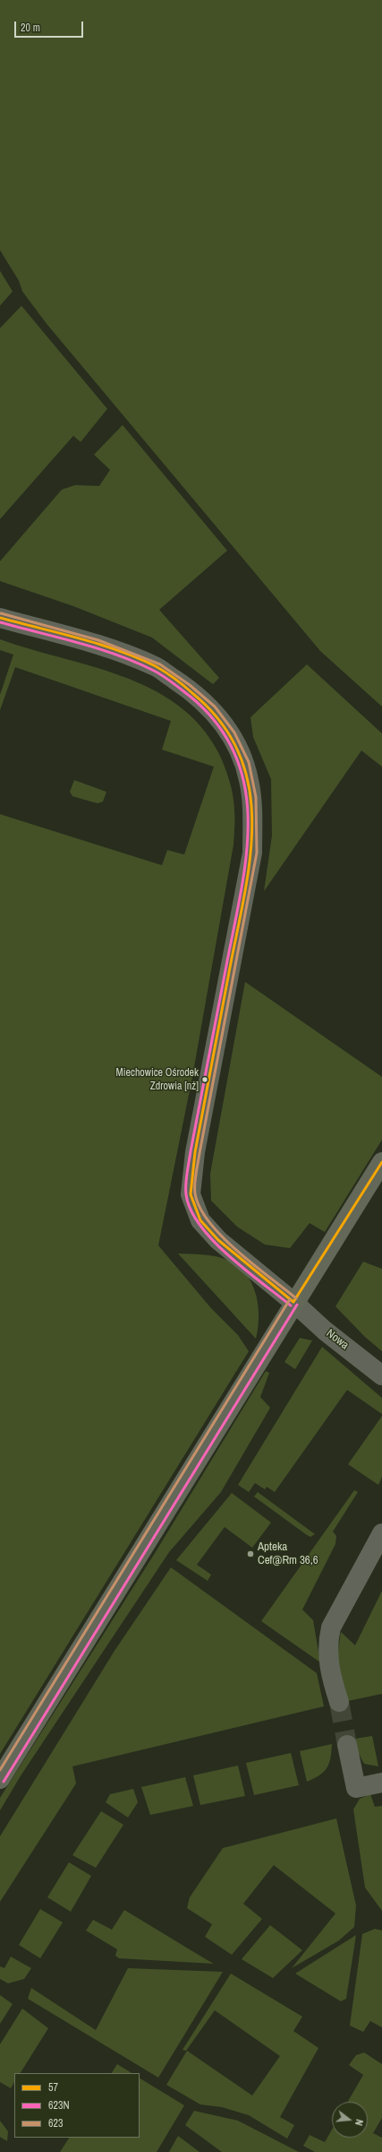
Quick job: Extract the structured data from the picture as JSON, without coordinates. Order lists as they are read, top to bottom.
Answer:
{
  "streets": {
    "street": ["Nowa"]
  },
  "places": ["Miechowice Ośrodek Zdrowia [nż]", "Apteka Cef@Rm 36,6"],
  "lines": ["transit line 623", "transit line 57", "transit line 623N"],
  "legend": ["57", "623N", "623"],
  "scale_bar": "20 m",
  "north": "right"
}
